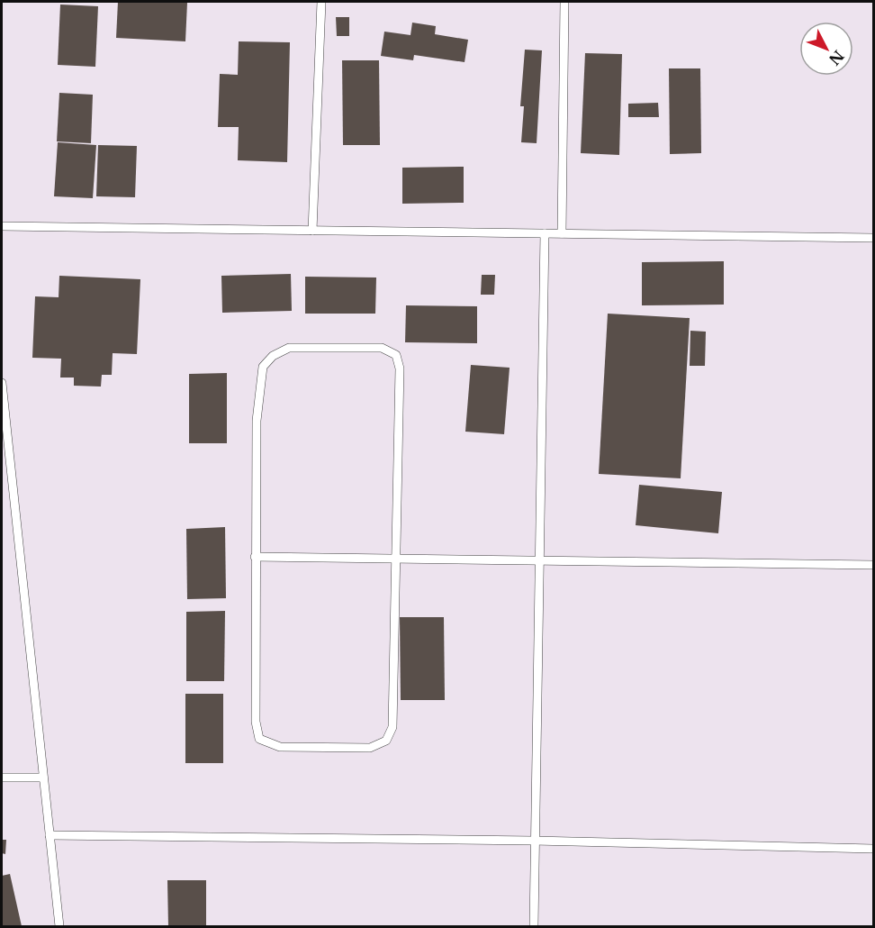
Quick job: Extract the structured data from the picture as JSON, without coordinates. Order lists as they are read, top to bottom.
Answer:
{
  "north": "bottom right"
}
